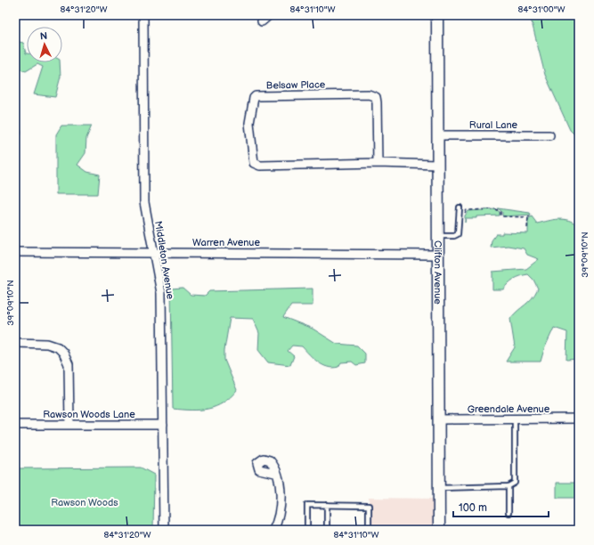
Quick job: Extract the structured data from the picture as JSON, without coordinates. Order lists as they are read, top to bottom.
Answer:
{
  "streets": {
    "main road": ["Clifton Avenue"],
    "street": [
      "Belsaw Place",
      "Rural Lane",
      "Warren Avenue",
      "Middleton Avenue",
      "Greendale Avenue",
      "Rawson Woods Lane"
    ]
  },
  "crossings": [
    ["Belsaw Place", "Clifton Avenue"],
    ["Rural Lane", "Clifton Avenue"],
    ["Warren Avenue", "Middleton Avenue"],
    ["Warren Avenue", "Clifton Avenue"],
    ["Middleton Avenue", "Rawson Woods Lane"],
    ["Clifton Avenue", "Greendale Avenue"]
  ],
  "parks": ["Rawson Woods"],
  "scale_bar": "100 m",
  "north": "top",
  "coordinates": [
    "84°31'20\"W",
    "84°31'10\"W",
    "84°31'00\"W",
    "39°09'10\"N"
  ]
}
